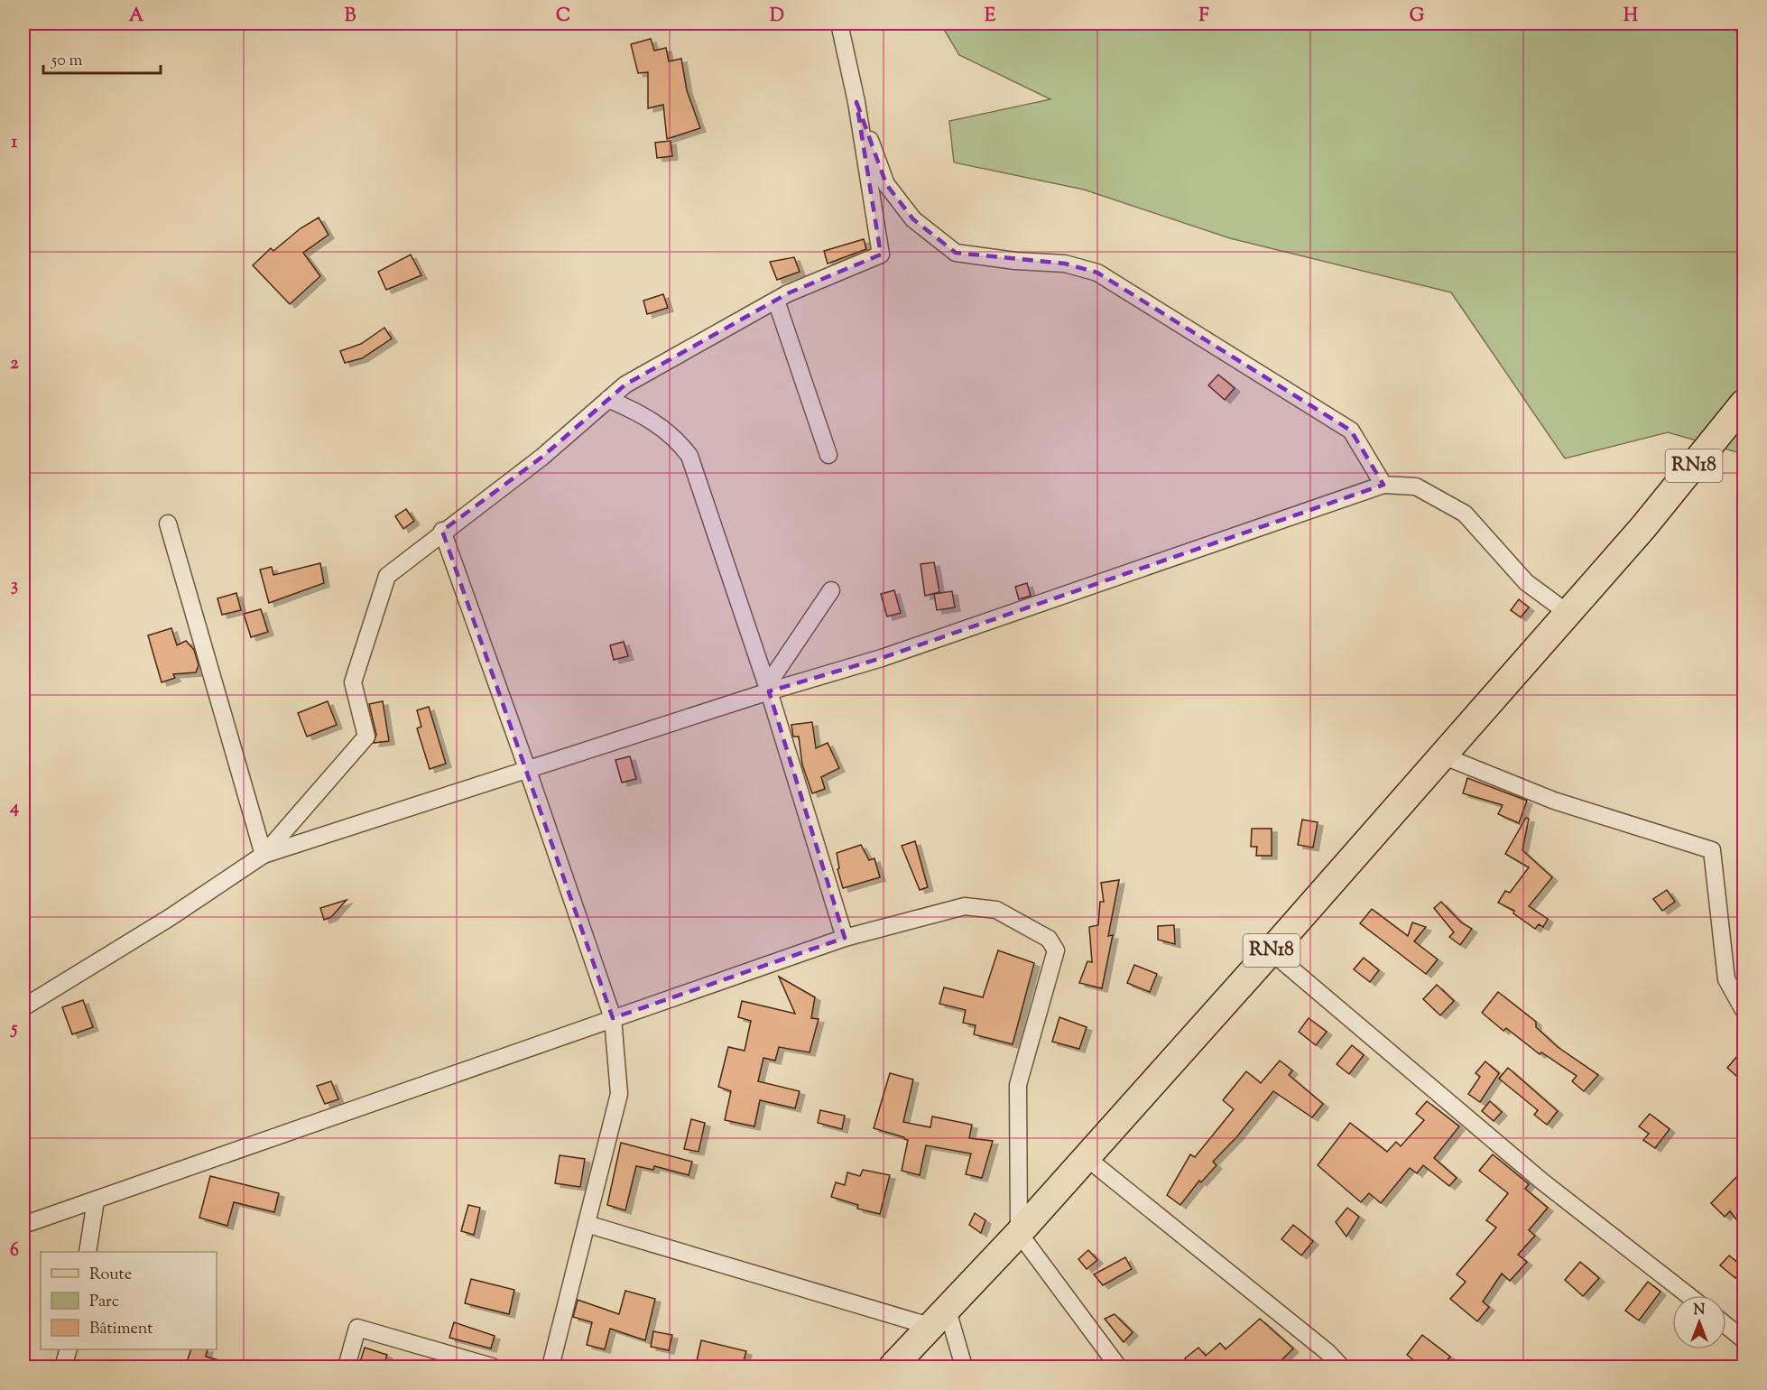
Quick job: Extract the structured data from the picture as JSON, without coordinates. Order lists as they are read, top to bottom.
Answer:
{
  "streets": {
    "main road": ["RN18"]
  },
  "legend": ["Route", "Parc", "Bâtiment"],
  "scale_bar": "50 m",
  "north": "top",
  "grid": {
    "columns": [
      "A",
      "B",
      "C",
      "D",
      "E",
      "F",
      "G",
      "H"
    ],
    "rows": [
      "1",
      "2",
      "3",
      "4",
      "5",
      "6"
    ]
  }
}
